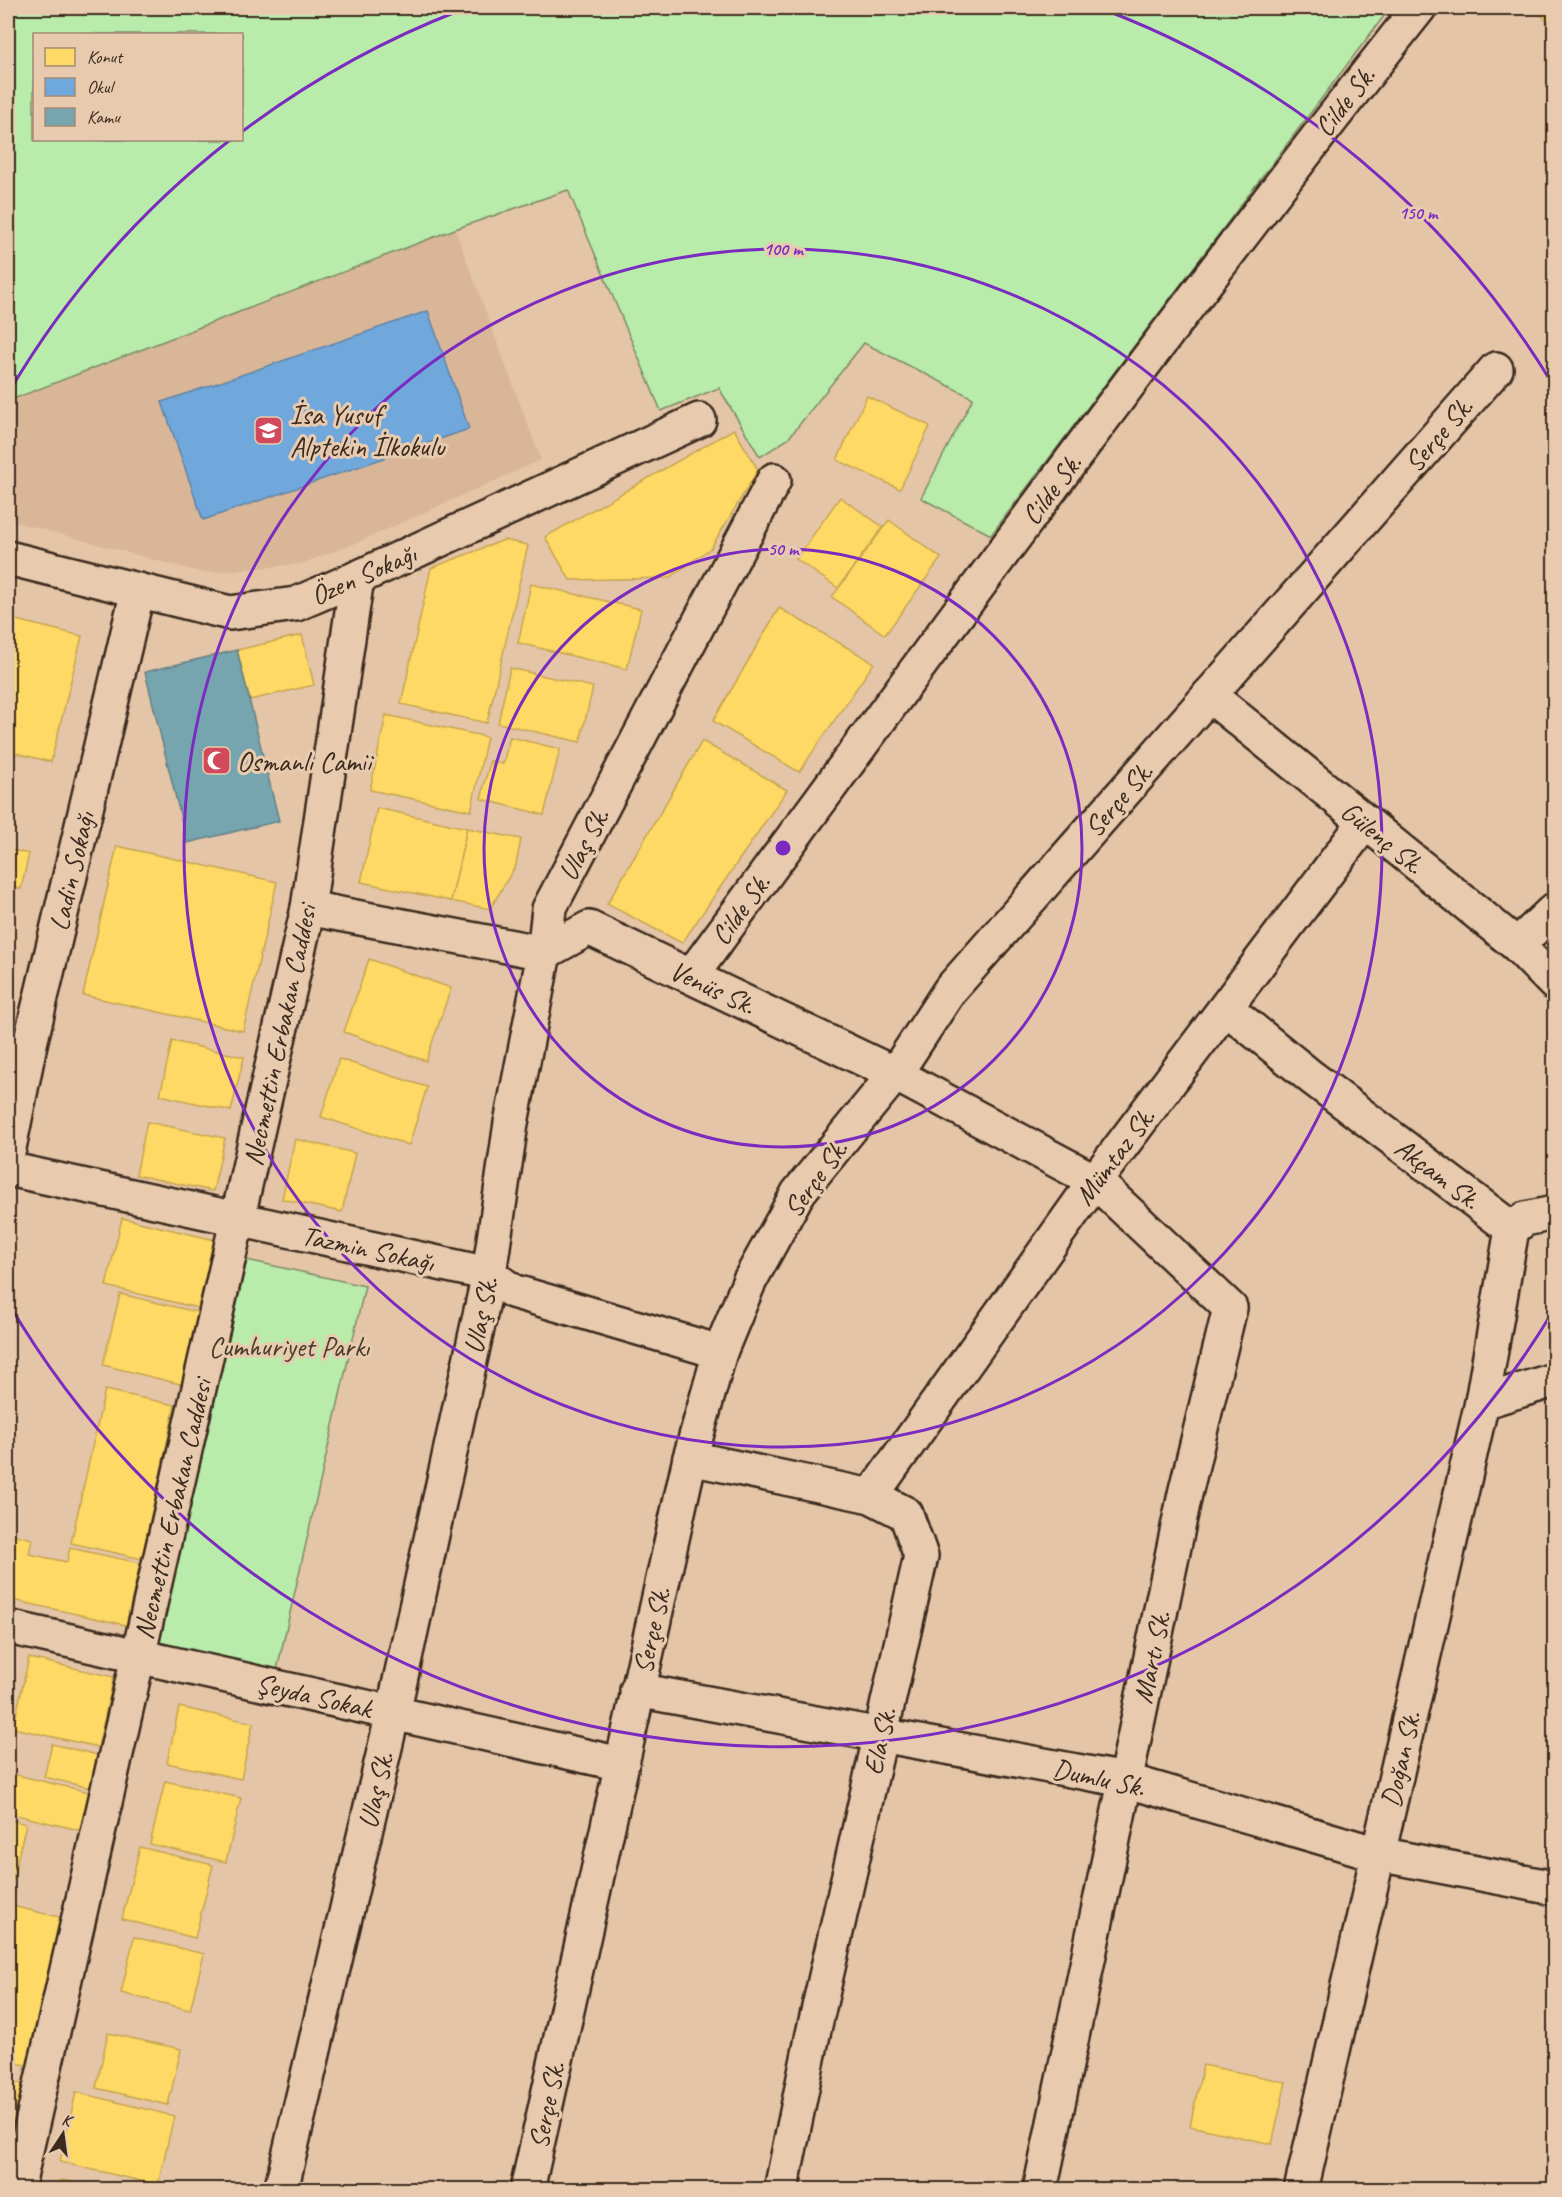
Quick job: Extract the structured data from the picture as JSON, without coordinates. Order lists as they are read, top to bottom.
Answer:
{
  "streets": {
    "street": [
      "Cilde Sk.",
      "Serçe Sk.",
      "Özen Sokağı",
      "Gülenç Sk.",
      "Ulaş Sk.",
      "Ladin Sokağı",
      "Venüs Sk.",
      "Necmettin Erbakan Caddesi",
      "Mümtaz Sk.",
      "Akçam Sk.",
      "Tazmin Sokağı",
      "Martı Sk.",
      "Şeyda Sokak",
      "Ela Sk.",
      "Doğan Sk.",
      "Dumlu Sk."
    ]
  },
  "crossings": [
    ["Cilde Sk.", "Venüs Sk."],
    ["Serçe Sk.", "Gülenç Sk."],
    ["Serçe Sk.", "Venüs Sk."],
    ["Serçe Sk.", "Tazmin Sokağı"],
    ["Serçe Sk.", "Şeyda Sokak"],
    ["Serçe Sk.", "Ela Sk."],
    ["Serçe Sk.", "Dumlu Sk."],
    ["Özen Sokağı", "Ladin Sokağı"],
    ["Özen Sokağı", "Necmettin Erbakan Caddesi"],
    ["Gülenç Sk.", "Mümtaz Sk."],
    ["Ulaş Sk.", "Venüs Sk."],
    ["Ulaş Sk.", "Tazmin Sokağı"],
    ["Ulaş Sk.", "Şeyda Sokak"],
    ["Venüs Sk.", "Mümtaz Sk."],
    ["Venüs Sk.", "Martı Sk."],
    ["Necmettin Erbakan Caddesi", "Tazmin Sokağı"],
    ["Necmettin Erbakan Caddesi", "Şeyda Sokak"],
    ["Mümtaz Sk.", "Akçam Sk."],
    ["Mümtaz Sk.", "Martı Sk."],
    ["Mümtaz Sk.", "Ela Sk."],
    ["Martı Sk.", "Dumlu Sk."],
    ["Ela Sk.", "Dumlu Sk."],
    ["Doğan Sk.", "Dumlu Sk."]
  ],
  "parks": ["Cumhuriyet Parkı"],
  "places": {
    "school or university": ["İsa Yusuf Alptekin İlkokulu"],
    "mosque": ["Osmanlı Camii"]
  },
  "legend": ["Konut", "Okul", "Kamu"],
  "north": "top",
  "rings": ["150 m", "100 m", "50 m"]
}
